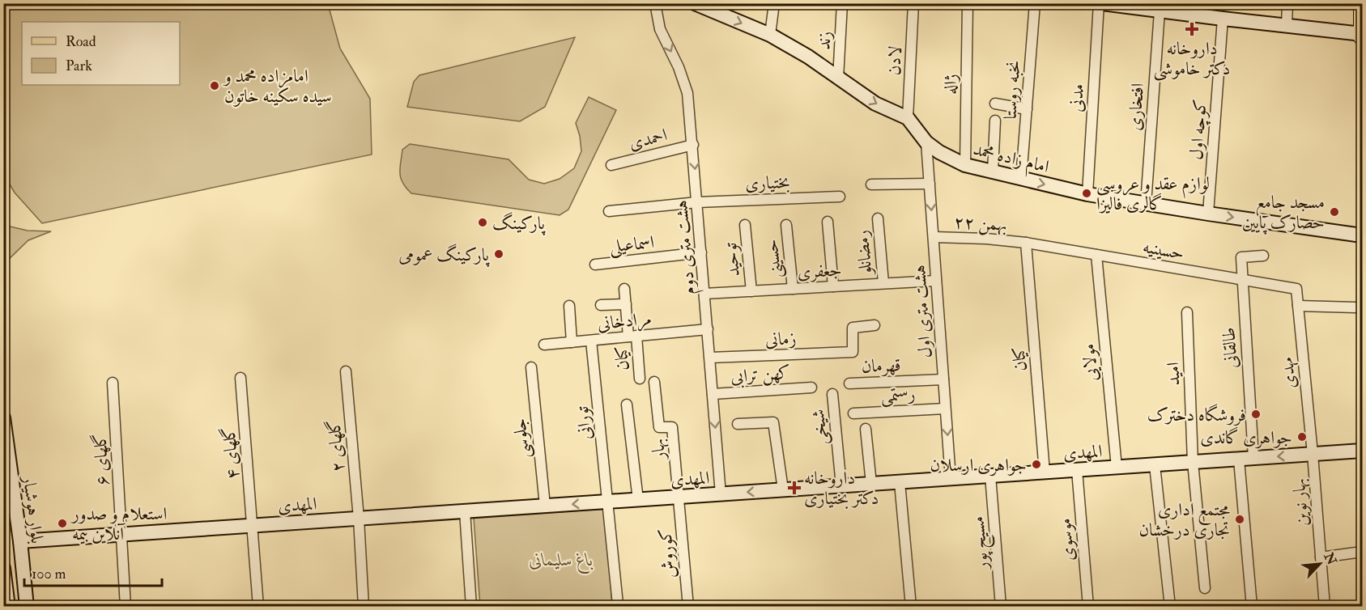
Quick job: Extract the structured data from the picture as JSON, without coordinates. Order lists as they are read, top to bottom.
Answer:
{
  "streets": {
    "street": [
      "زند",
      "لادن",
      "ژاله",
      "نخبه روستا",
      "مدنی",
      "افتخاری",
      "کوچه اول",
      "احمدی",
      "امام زاده محمد",
      "بختیاری",
      "۲۲ بهمن",
      "اسماعیلی",
      "هشت متری دوم",
      "حسینیه",
      "رمضانلو",
      "حسینی",
      "توحید",
      "جعفری",
      "هشت متری اول",
      "مرادخانی",
      "زمانی",
      "طالقانی",
      "کیان",
      "مولایی",
      "قهرمان",
      "مهدی",
      "کهن ترابی",
      "امید",
      "رستمی",
      "تورانی",
      "شیخی",
      "جلوسی",
      "گلهای ۲",
      "بهار",
      "المهدی",
      "گلهای ۴",
      "گلهای ۶",
      "بهار نوین",
      "بلوار هوشیار",
      "موسوی",
      "مسیح پور",
      "کوروش"
    ]
  },
  "crossings": [
    ["زند", "امام زاده محمد"],
    ["لادن", "امام زاده محمد"],
    ["ژاله", "امام زاده محمد"],
    ["نخبه روستا", "امام زاده محمد"],
    ["مدنی", "امام زاده محمد"],
    ["افتخاری", "امام زاده محمد"],
    ["کوچه اول", "امام زاده محمد"],
    ["احمدی", "هشت متری دوم"],
    ["امام زاده محمد", "هشت متری اول"],
    ["بختیاری", "هشت متری دوم"],
    ["۲۲ بهمن", "حسینیه"],
    ["۲۲ بهمن", "هشت متری اول"],
    ["۲۲ بهمن", "کیان"],
    ["اسماعیلی", "هشت متری دوم"],
    ["هشت متری دوم", "جعفری"],
    ["هشت متری دوم", "مرادخانی"],
    ["هشت متری دوم", "زمانی"],
    ["هشت متری دوم", "کهن ترابی"],
    ["هشت متری دوم", "المهدی"],
    ["حسینیه", "طالقانی"],
    ["حسینیه", "کیان"],
    ["حسینیه", "مولایی"],
    ["حسینیه", "مهدی"],
    ["رمضانلو", "جعفری"],
    ["حسینی", "جعفری"],
    ["توحید", "جعفری"],
    ["جعفری", "هشت متری اول"],
    ["هشت متری اول", "قهرمان"],
    ["هشت متری اول", "رستمی"],
    ["هشت متری اول", "المهدی"],
    ["مرادخانی", "کیان"],
    ["مرادخانی", "تورانی"],
    ["طالقانی", "المهدی"],
    ["کیان", "المهدی"],
    ["مولایی", "المهدی"],
    ["مهدی", "المهدی"],
    ["مهدی", "بهار نوین"],
    ["امید", "المهدی"],
    ["تورانی", "المهدی"],
    ["شیخی", "المهدی"],
    ["جلوسی", "المهدی"],
    ["گلهای ۲", "المهدی"],
    ["بهار", "المهدی"],
    ["بهار", "کوروش"],
    ["المهدی", "گلهای ۴"],
    ["المهدی", "گلهای ۶"],
    ["المهدی", "بهار نوین"],
    ["المهدی", "بلوار هوشیار"],
    ["المهدی", "موسوی"],
    ["المهدی", "مسیح پور"],
    ["المهدی", "کوروش"]
  ],
  "one_way": ["امام زاده محمد"],
  "parks": ["باغ سلیمانی"],
  "places": {
    "health": ["داروخانه دکتر خاموشی", "داروخانه دکتر بختیاری"],
    "other": [
      "امامزاده محمد و سیده سکینه خاتون",
      "لوازم عقد و عروسی گالری فالیزا",
      "مسجد جامع حصارک پایین",
      "پارکینگ",
      "پارکینگ عمومی",
      "فروشگاه دخترک",
      "جواهری گاندی",
      "جواهری ارسلان",
      "مجتمع اداری تجاری درخشان",
      "استعلام و صدور آنلاین بیمه"
    ]
  },
  "legend": ["Road", "Park"],
  "scale_bar": "100 m",
  "north": "top right"
}
